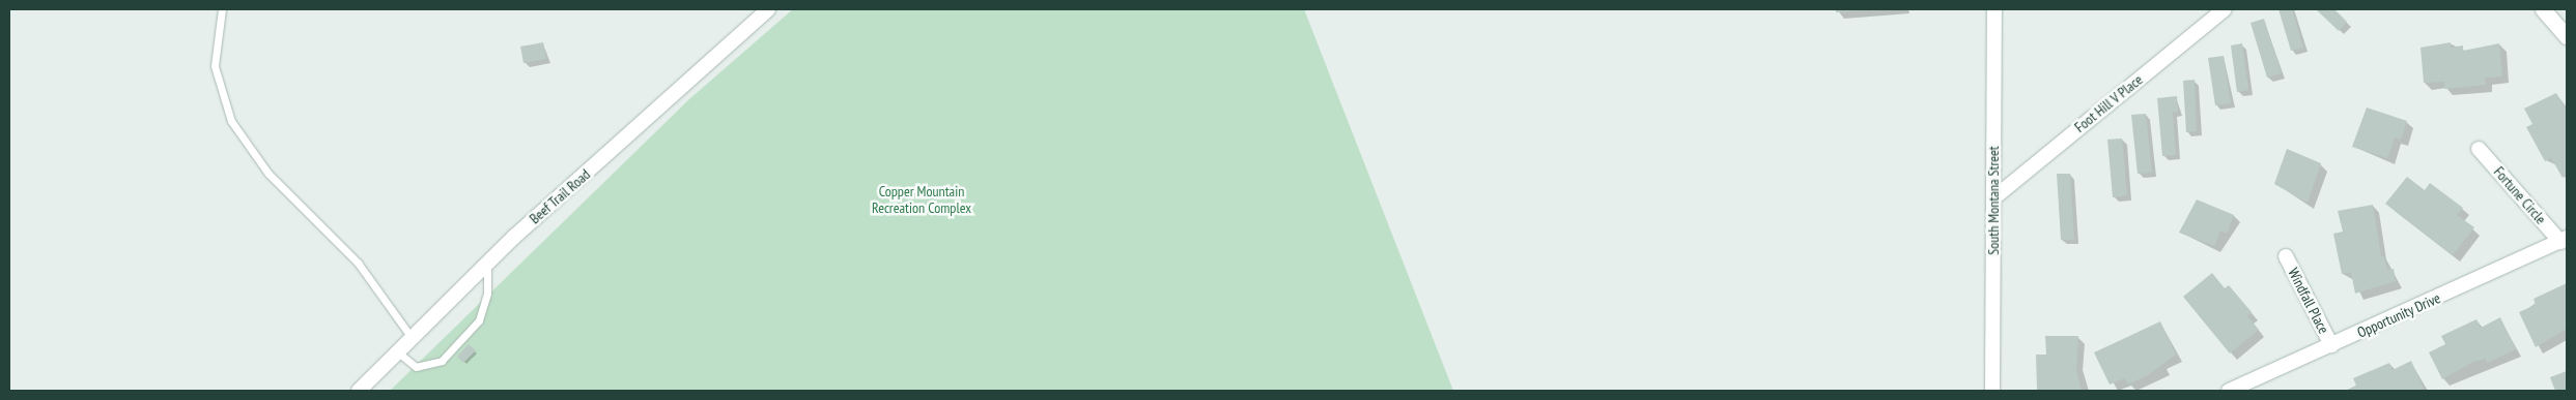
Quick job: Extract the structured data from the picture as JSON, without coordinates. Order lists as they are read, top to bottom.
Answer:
{
  "streets": {
    "street": [
      "Foot Hill V Place",
      "Fortune Circle",
      "Beef Trail Road",
      "South Montana Street",
      "Windfall Place",
      "Opportunity Drive"
    ]
  },
  "crossings": [
    ["Foot Hill V Place", "South Montana Street"],
    ["Fortune Circle", "Opportunity Drive"],
    ["Windfall Place", "Opportunity Drive"]
  ],
  "parks": ["Copper Mountain Recreation Complex"]
}
